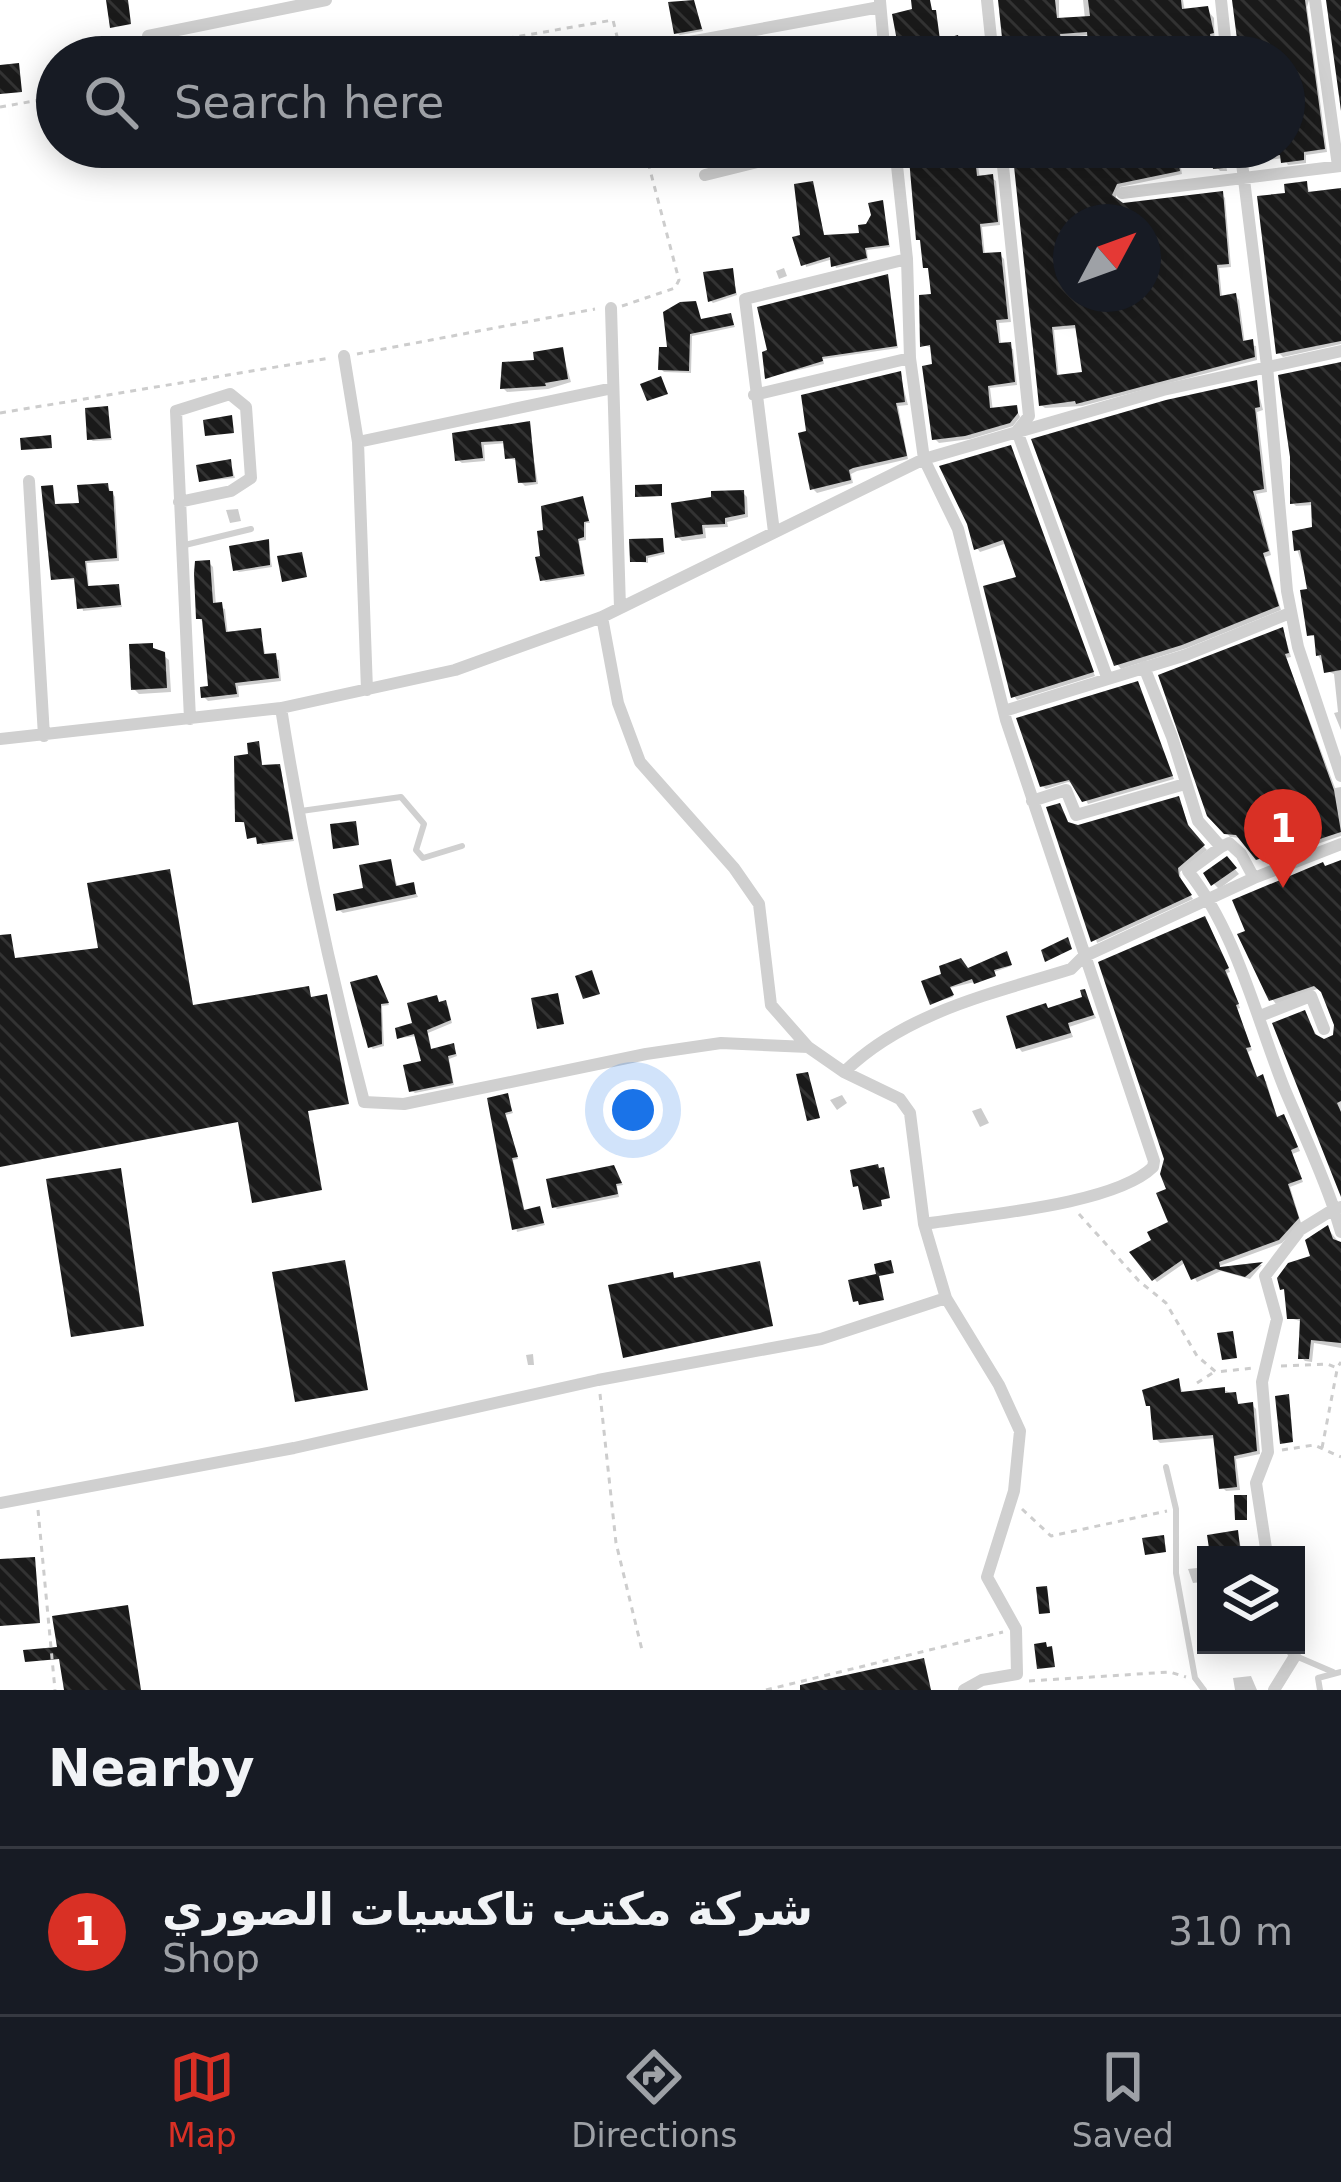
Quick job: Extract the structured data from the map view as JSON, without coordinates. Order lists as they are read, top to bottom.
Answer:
{
  "north": "top right",
  "page": {
    "search": "Search here",
    "pins": "1",
    "heading": "Nearby",
    "list": [
      {
        "mark": "1",
        "name": "شركة مكتب تاكسيات الصوري",
        "note": "Shop",
        "value": "310 m"
      }
    ],
    "nav": ["Map", "Directions", "Saved"]
  }
}
